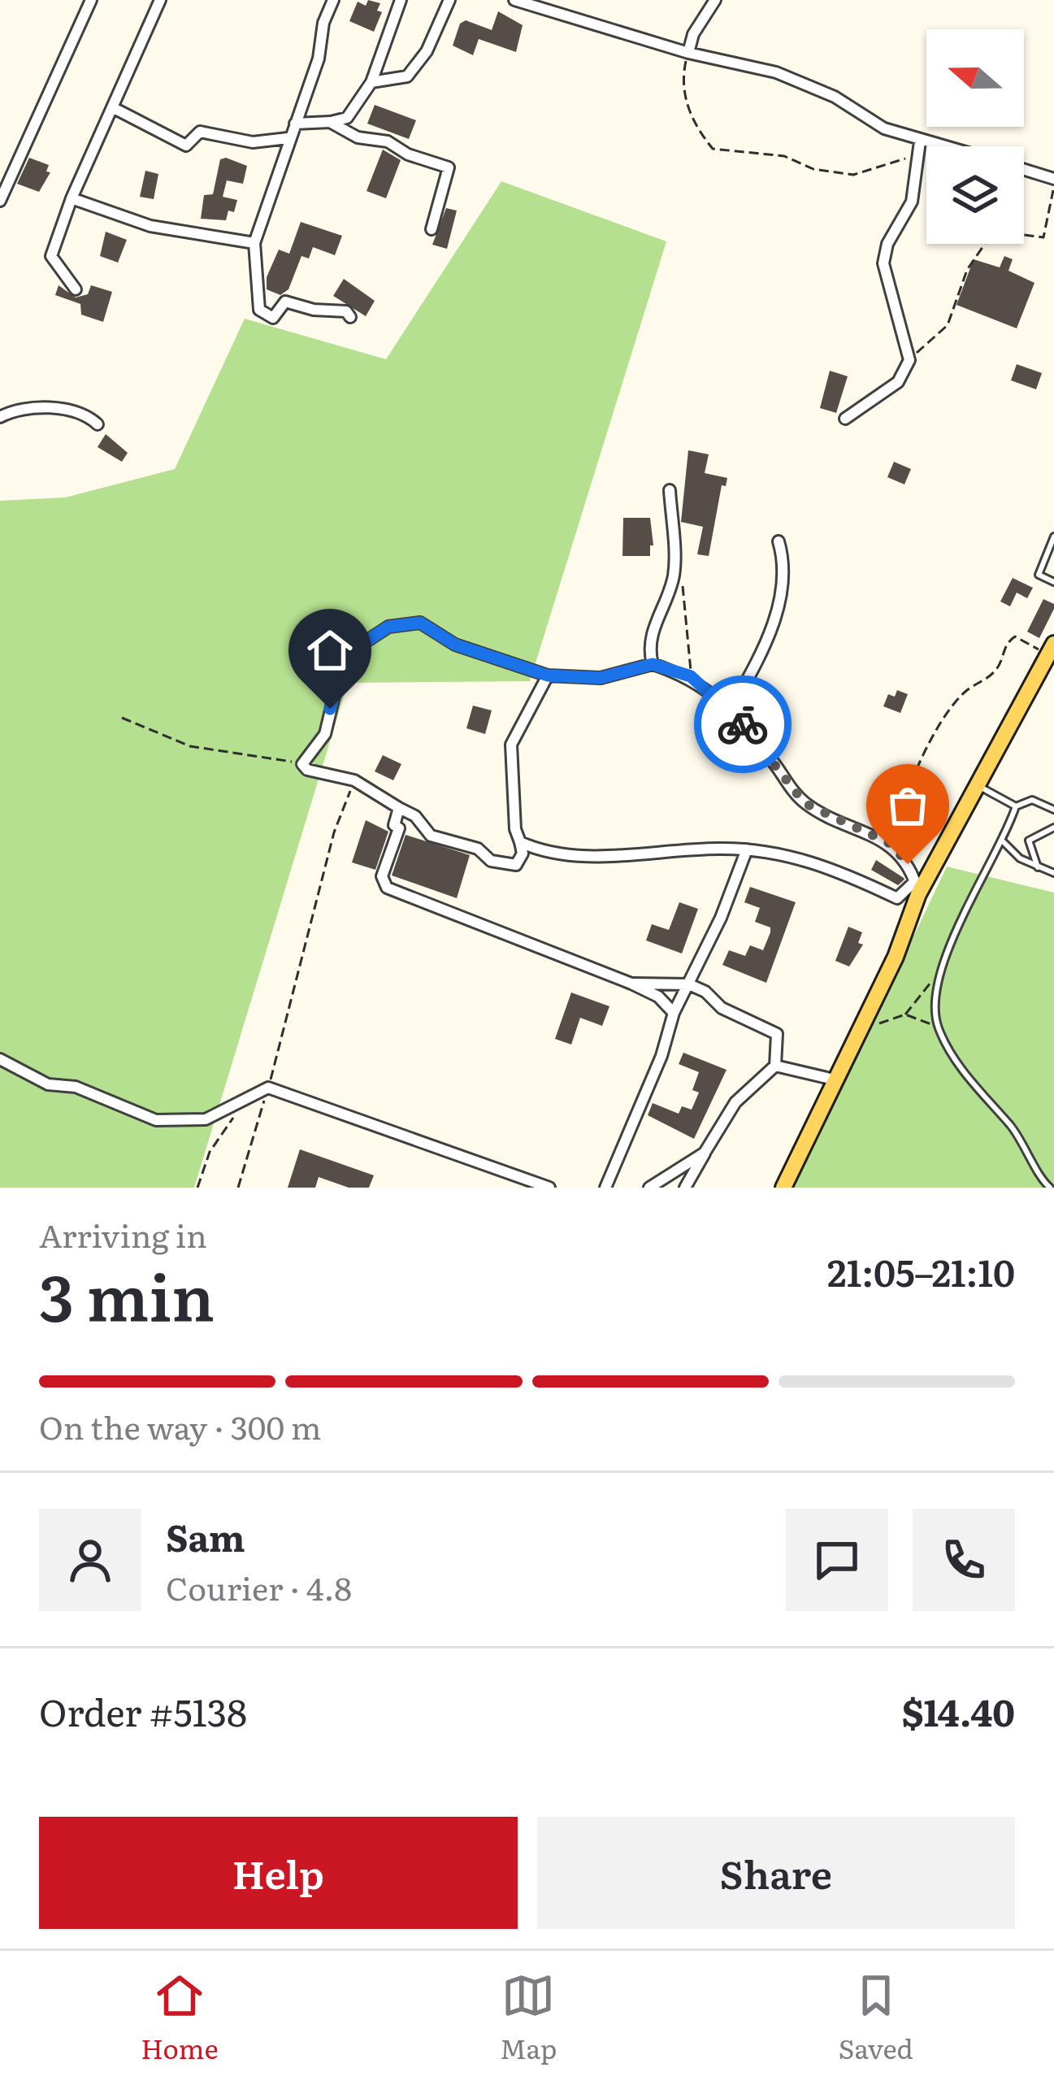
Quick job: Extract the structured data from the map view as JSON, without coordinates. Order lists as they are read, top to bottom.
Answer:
{
  "north": "left",
  "page": {
    "heading": ["3 min", "Arriving in", "21:05–21:10"],
    "panel": [
      "Sam",
      "Courier · 4.8",
      "Order #5138",
      "$14.40"
    ],
    "bar": "On the way · 300 m",
    "buttons": ["Help", "Share"],
    "tabs": ["Home", "Map", "Saved"]
  }
}
